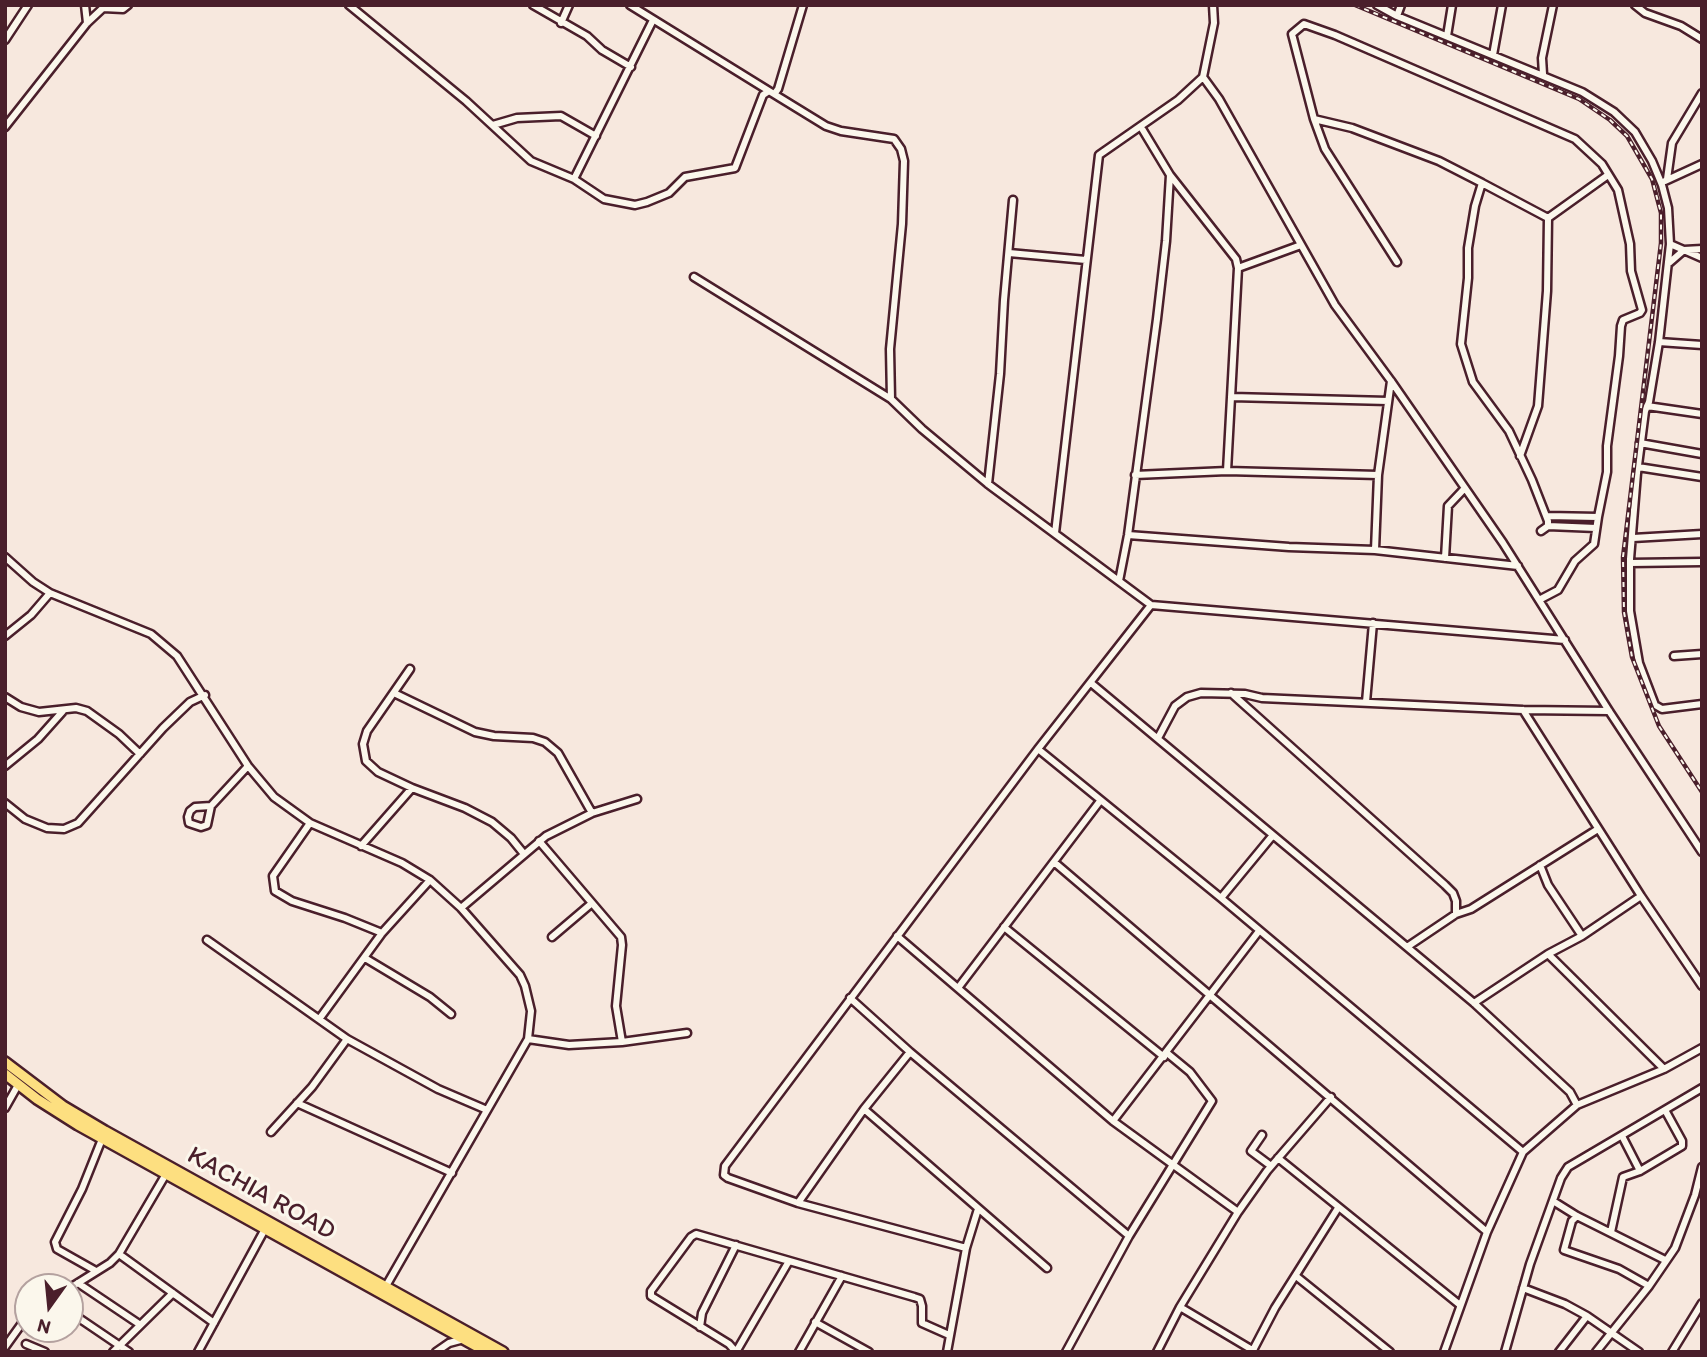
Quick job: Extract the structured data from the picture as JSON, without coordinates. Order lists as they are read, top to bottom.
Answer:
{
  "streets": {
    "highway": ["KACHIA ROAD"]
  },
  "north": "bottom"
}
